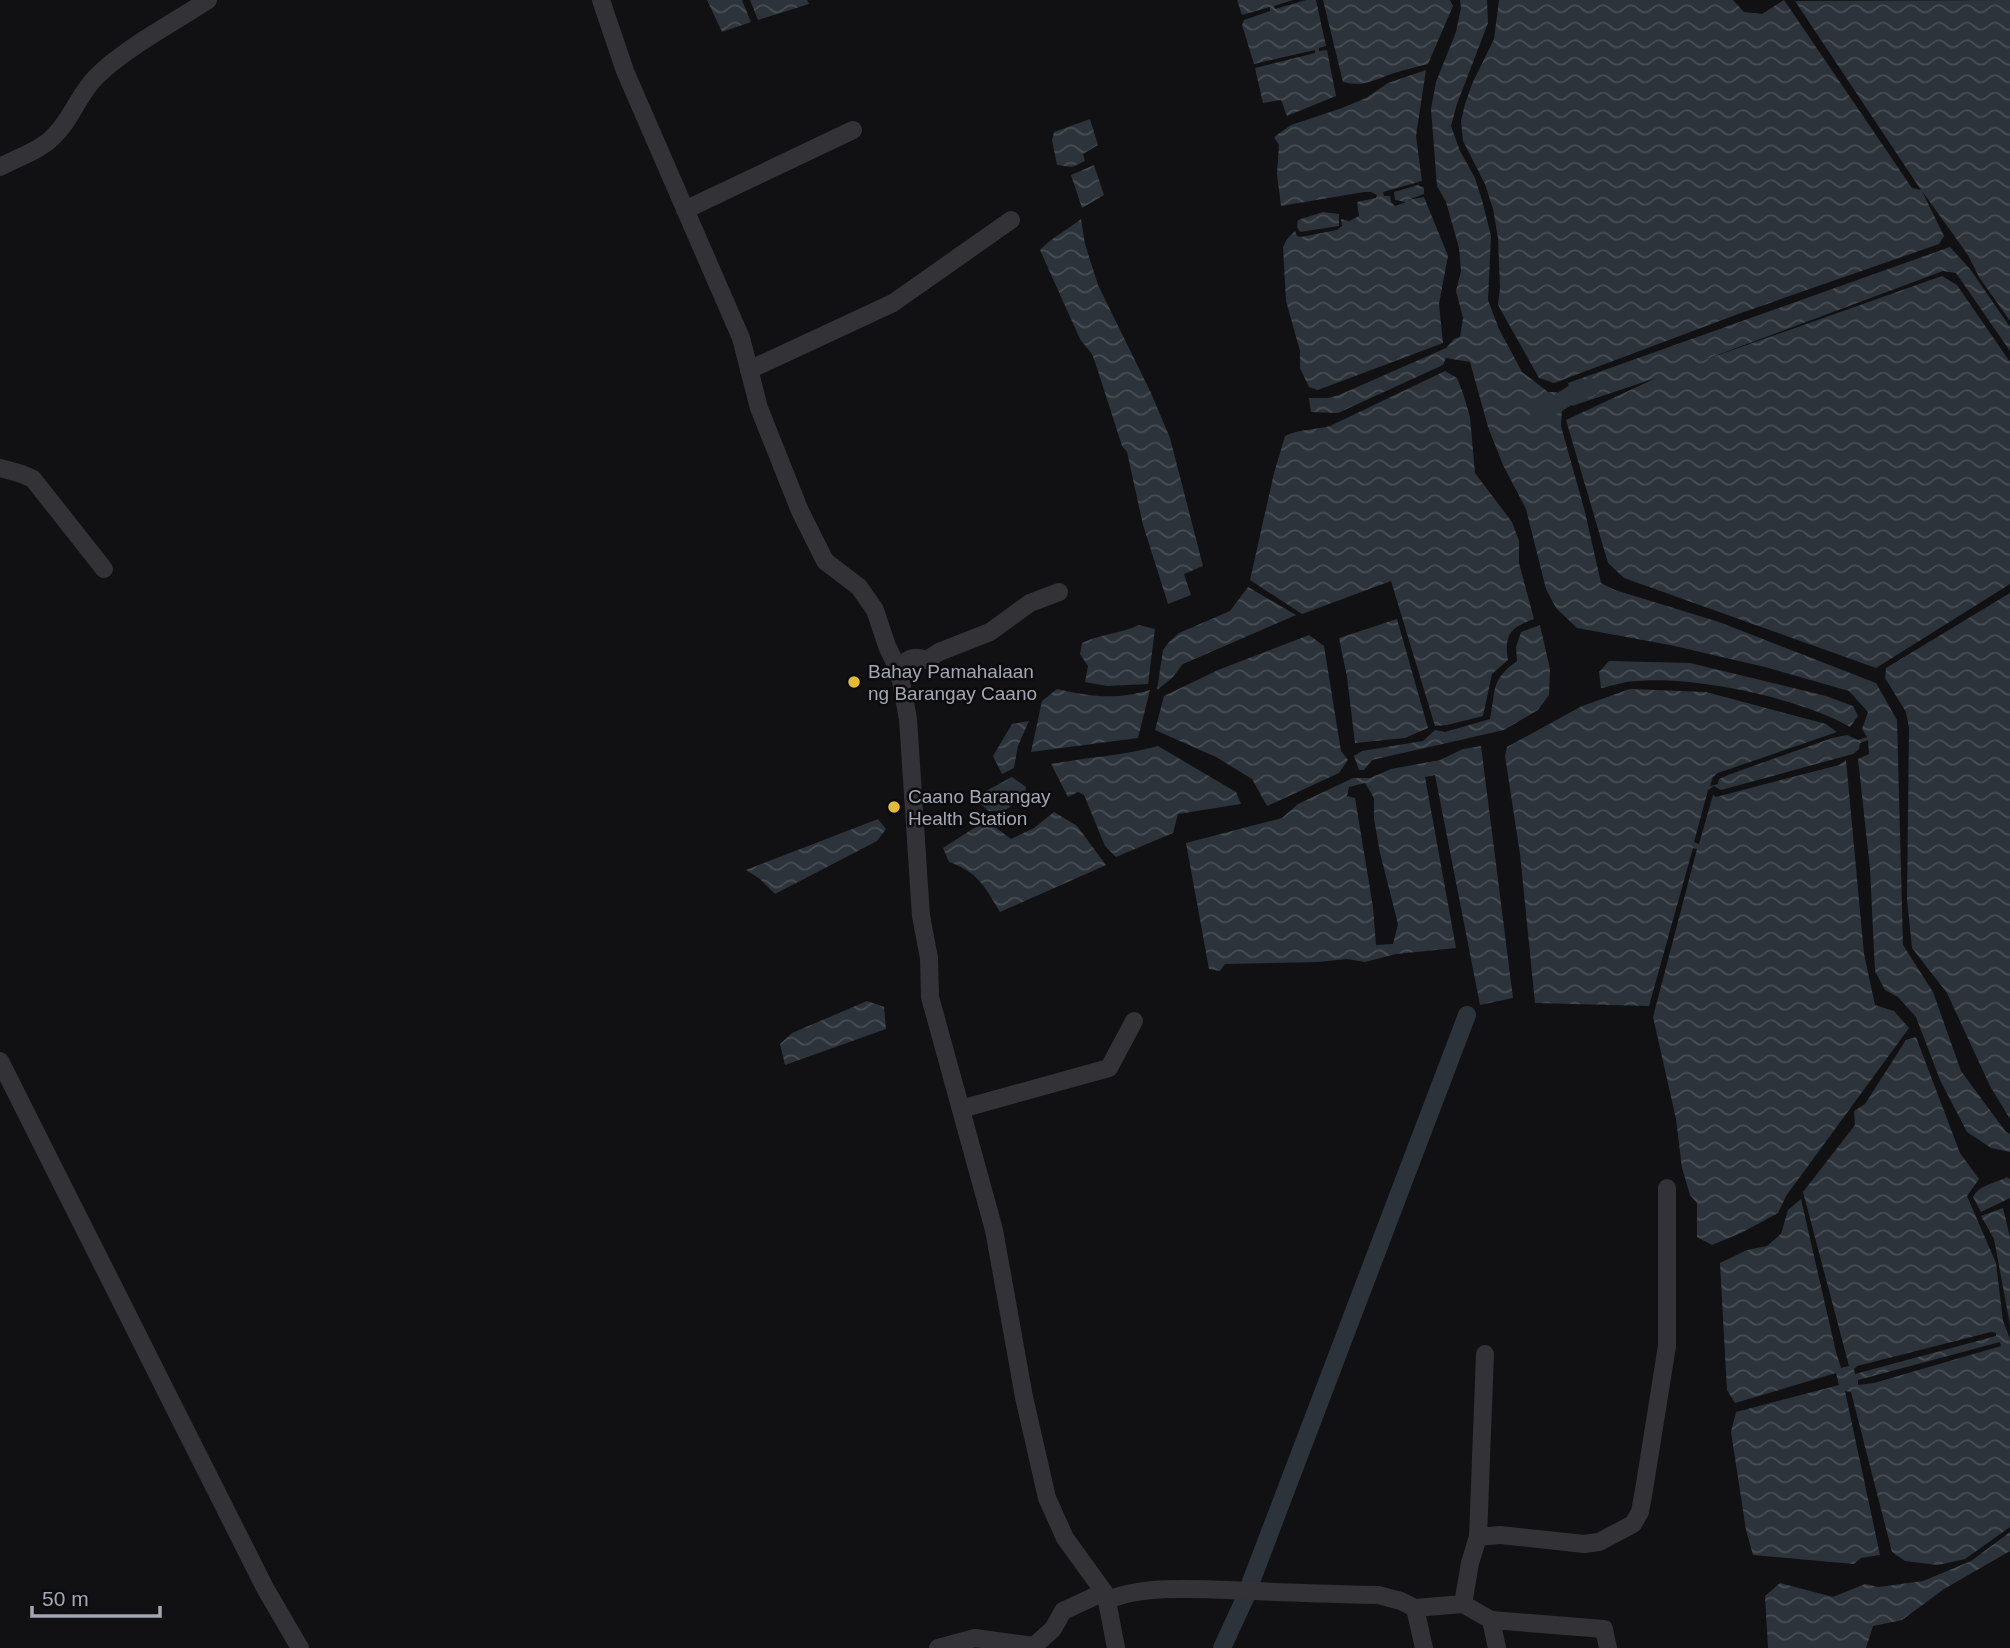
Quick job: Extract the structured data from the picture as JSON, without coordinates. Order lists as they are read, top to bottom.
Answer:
{
  "places": ["Bahay Pamahalaan ng Barangay Caano", "Caano Barangay Health Station"],
  "scale_bar": "50 m"
}
